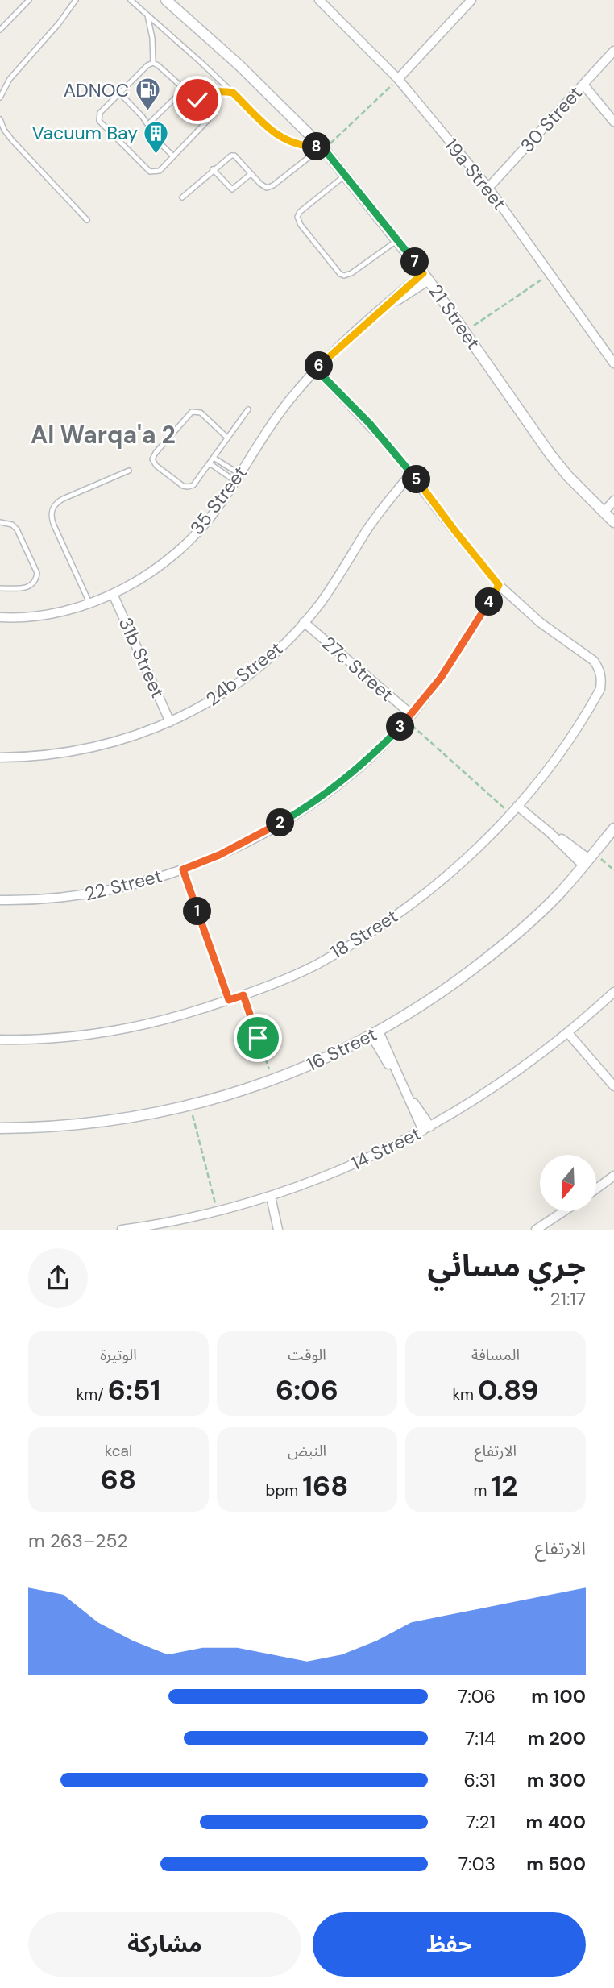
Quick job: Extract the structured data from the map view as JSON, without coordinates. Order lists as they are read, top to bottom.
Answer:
{
  "streets": {
    "street": [
      "30 Street",
      "19a Street",
      "21 Street",
      "35 Street",
      "31b Street",
      "27c Street",
      "24b Street",
      "22 Street",
      "18 Street",
      "16 Street",
      "14 Street"
    ]
  },
  "crossings": [
    ["30 Street", "19a Street"],
    ["21 Street", "35 Street"],
    ["35 Street", "31b Street"],
    ["31b Street", "24b Street"],
    ["27c Street", "24b Street"],
    ["27c Street", "22 Street"],
    ["22 Street", "18 Street"]
  ],
  "districts": ["Al Warqa'a 2"],
  "places": {
    "fuel station": ["ADNOC"],
    "building": ["Vacuum Bay"]
  },
  "north": "bottom",
  "page": {
    "pins": [
      "8",
      "7",
      "6",
      "5",
      "4",
      "3",
      "2",
      "1"
    ],
    "heading": ["جري مسائي", "21:17"],
    "stats": [
      ["المسافة", "0.89 km"],
      ["الوقت", "6:06"],
      ["الوتيرة", "6:51 /km"],
      ["الارتفاع", "12 m"],
      ["النبض", "168 bpm"],
      ["kcal", "68"]
    ],
    "chart": ["الارتفاع", "252–263 m"],
    "list": [
      {
        "name": "100 m",
        "note": "7:06"
      },
      {
        "name": "200 m",
        "note": "7:14"
      },
      {
        "name": "300 m",
        "note": "6:31"
      },
      {
        "name": "400 m",
        "note": "7:21"
      },
      {
        "name": "500 m",
        "note": "7:03"
      }
    ],
    "buttons": ["حفظ", "مشاركة"]
  }
}
